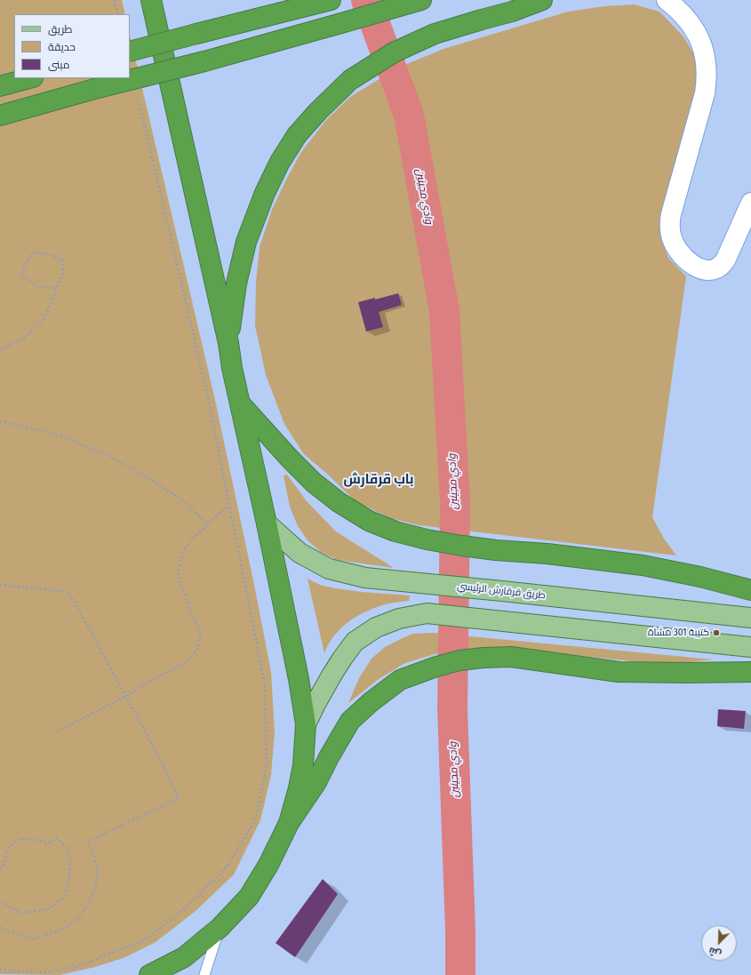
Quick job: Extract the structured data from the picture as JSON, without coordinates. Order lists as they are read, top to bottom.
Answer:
{
  "streets": {
    "main road": ["طريق قرقارش الرئيسي"]
  },
  "districts": ["باب قرقارش"],
  "water": ["وادي مجينين"],
  "places": ["كتيبة 301 مشاة"],
  "legend": ["طريق", "حديقة", "مبنى"],
  "north": "bottom left"
}
